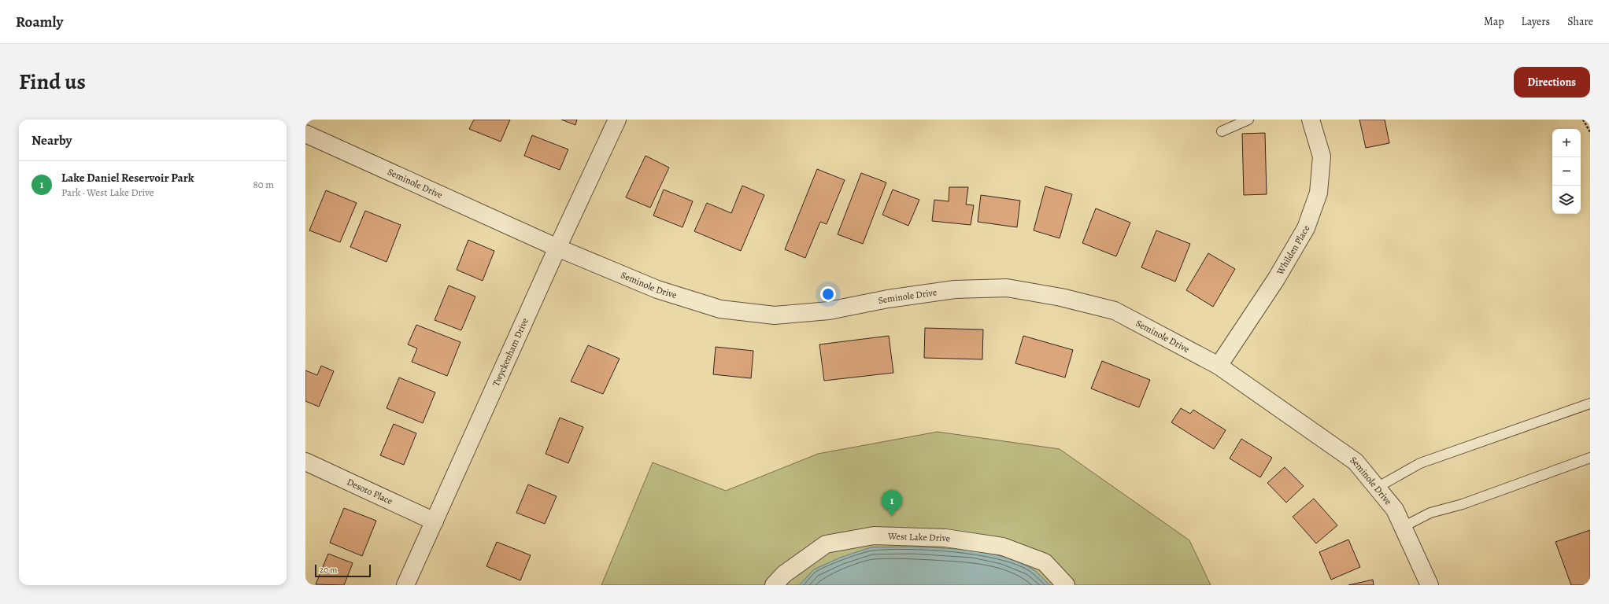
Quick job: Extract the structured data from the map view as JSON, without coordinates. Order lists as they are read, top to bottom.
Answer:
{
  "streets": {
    "street": [
      "Seminole Drive",
      "Whilden Place",
      "Twyckenham Drive",
      "Desoto Place",
      "West Lake Drive"
    ]
  },
  "crossings": [
    ["Seminole Drive", "Whilden Place"],
    ["Seminole Drive", "Twyckenham Drive"],
    ["Twyckenham Drive", "Desoto Place"]
  ],
  "scale_bar": "20 m",
  "page": {
    "header": "Roamly",
    "nav": ["Map", "Layers", "Share"],
    "title": "Find us",
    "buttons": "Directions",
    "heading": "Nearby",
    "map_buttons": ["+", "−"],
    "list": [
      {
        "mark": "1",
        "name": "Lake Daniel Reservoir Park",
        "note": "Park · West Lake Drive",
        "value": "80 m"
      }
    ],
    "pins": "1",
    "scale": "20 m"
  }
}
